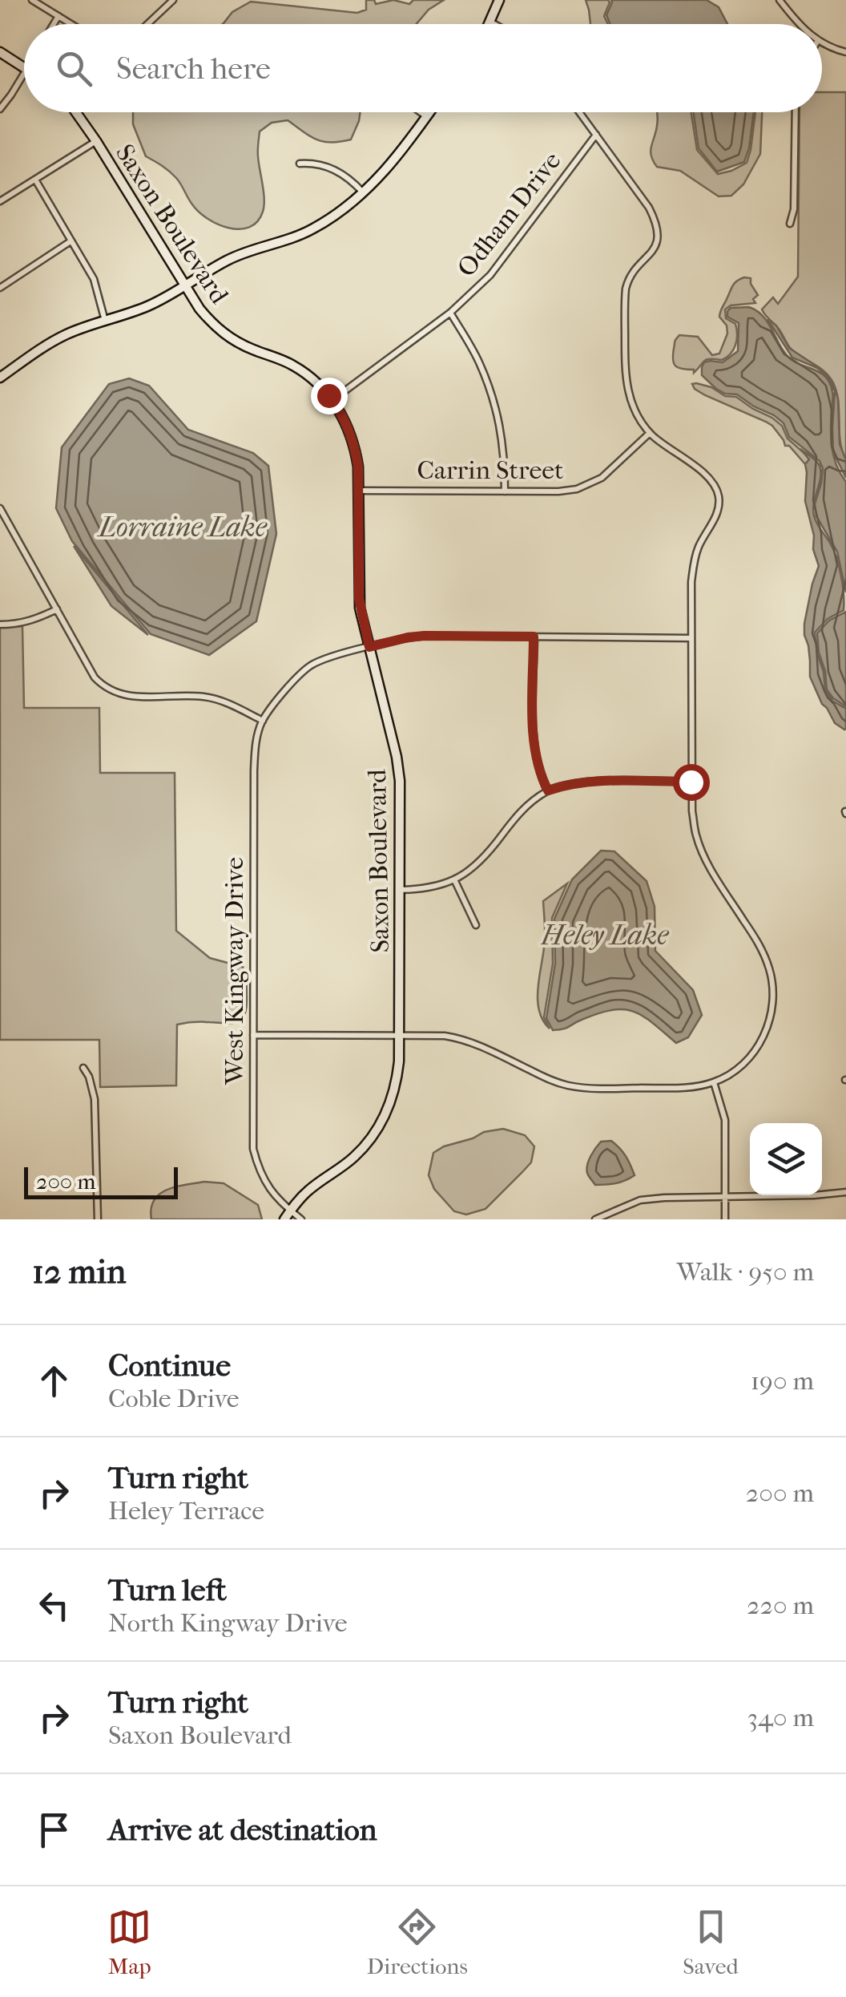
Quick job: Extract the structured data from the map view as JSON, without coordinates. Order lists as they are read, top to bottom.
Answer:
{
  "streets": {
    "main road": ["Saxon Boulevard"],
    "street": ["Odham Drive", "Carrin Street", "West Kingway Drive"]
  },
  "crossings": [
    ["Odham Drive", "Saxon Boulevard"],
    ["Saxon Boulevard", "Carrin Street"],
    ["Saxon Boulevard", "West Kingway Drive"]
  ],
  "water": ["Lorraine Lake", "Heley Lake"],
  "scale_bar": "200 m",
  "page": {
    "search": "Search here",
    "scale": "200 m",
    "heading": ["12 min", "Walk · 950 m"],
    "list": [
      ["Continue", "Coble Drive", "190 m"],
      ["Turn right", "Heley Terrace", "200 m"],
      ["Turn left", "North Kingway Drive", "220 m"],
      ["Turn right", "Saxon Boulevard", "340 m"],
      "Arrive at destination"
    ],
    "nav": ["Map", "Directions", "Saved"]
  }
}
